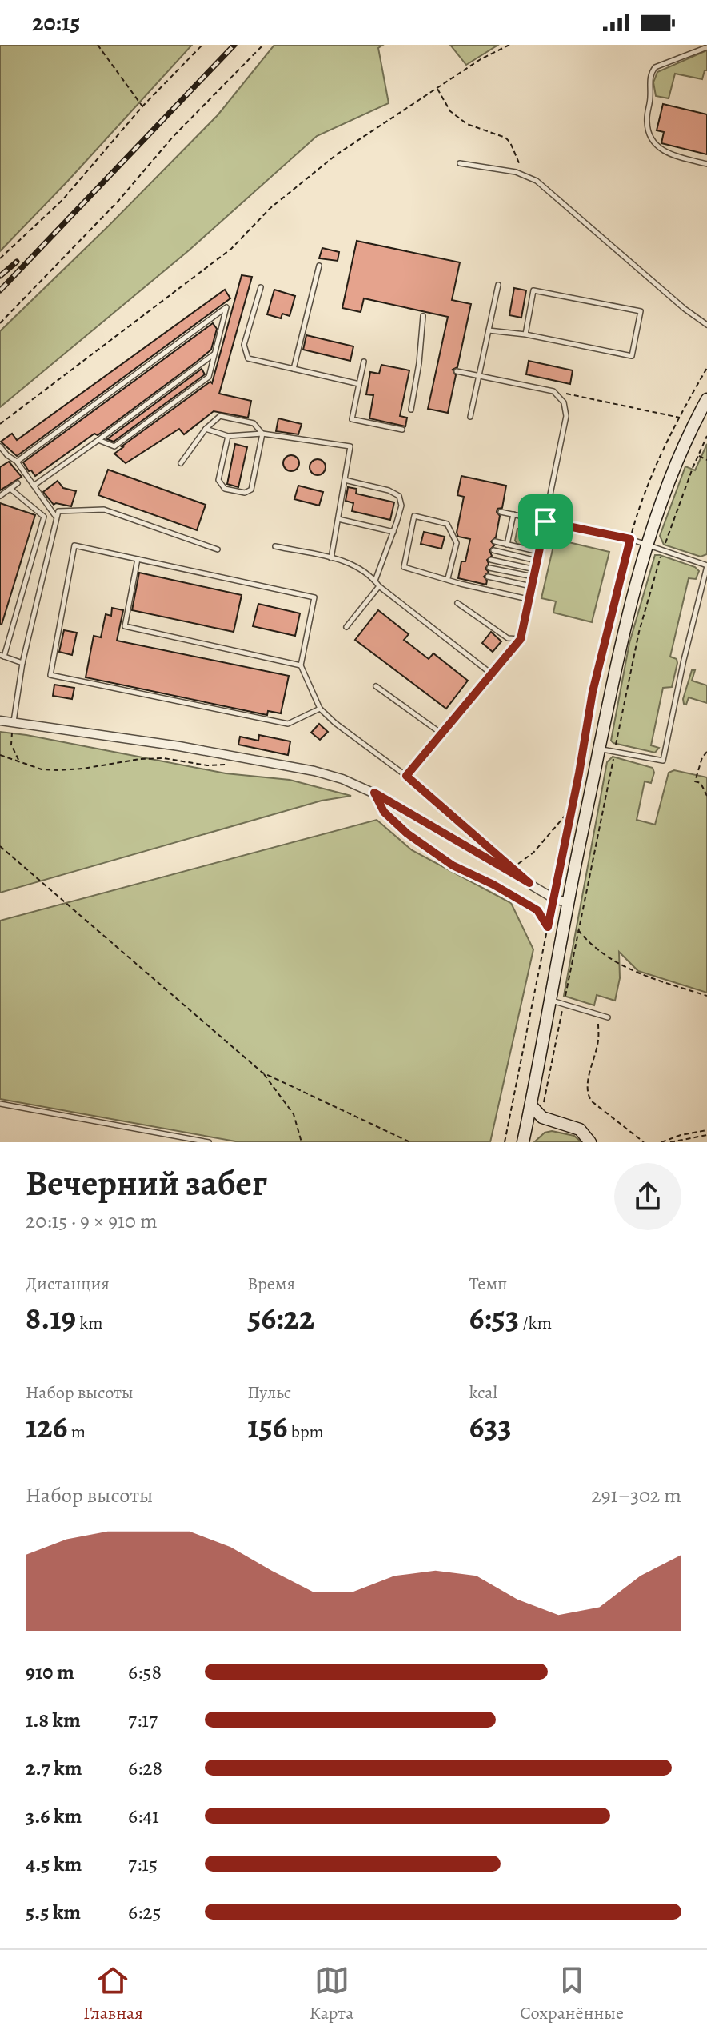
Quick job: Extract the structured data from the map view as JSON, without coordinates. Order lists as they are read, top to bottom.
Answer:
{
  "page": {
    "status": "20:15",
    "heading": ["Вечерний забег", "20:15 · 9 × 910 m"],
    "stats": [
      ["Дистанция", "8.19 km"],
      ["Время", "56:22"],
      ["Темп", "6:53 /km"],
      ["Набор высоты", "126 m"],
      ["Пульс", "156 bpm"],
      ["kcal", "633"]
    ],
    "chart": ["Набор высоты", "291–302 m"],
    "list": [
      {
        "name": "910 m",
        "note": "6:58"
      },
      {
        "name": "1.8 km",
        "note": "7:17"
      },
      {
        "name": "2.7 km",
        "note": "6:28"
      },
      {
        "name": "3.6 km",
        "note": "6:41"
      },
      {
        "name": "4.5 km",
        "note": "7:15"
      },
      {
        "name": "5.5 km",
        "note": "6:25"
      }
    ],
    "tabs": ["Главная", "Карта", "Сохранённые"]
  }
}
